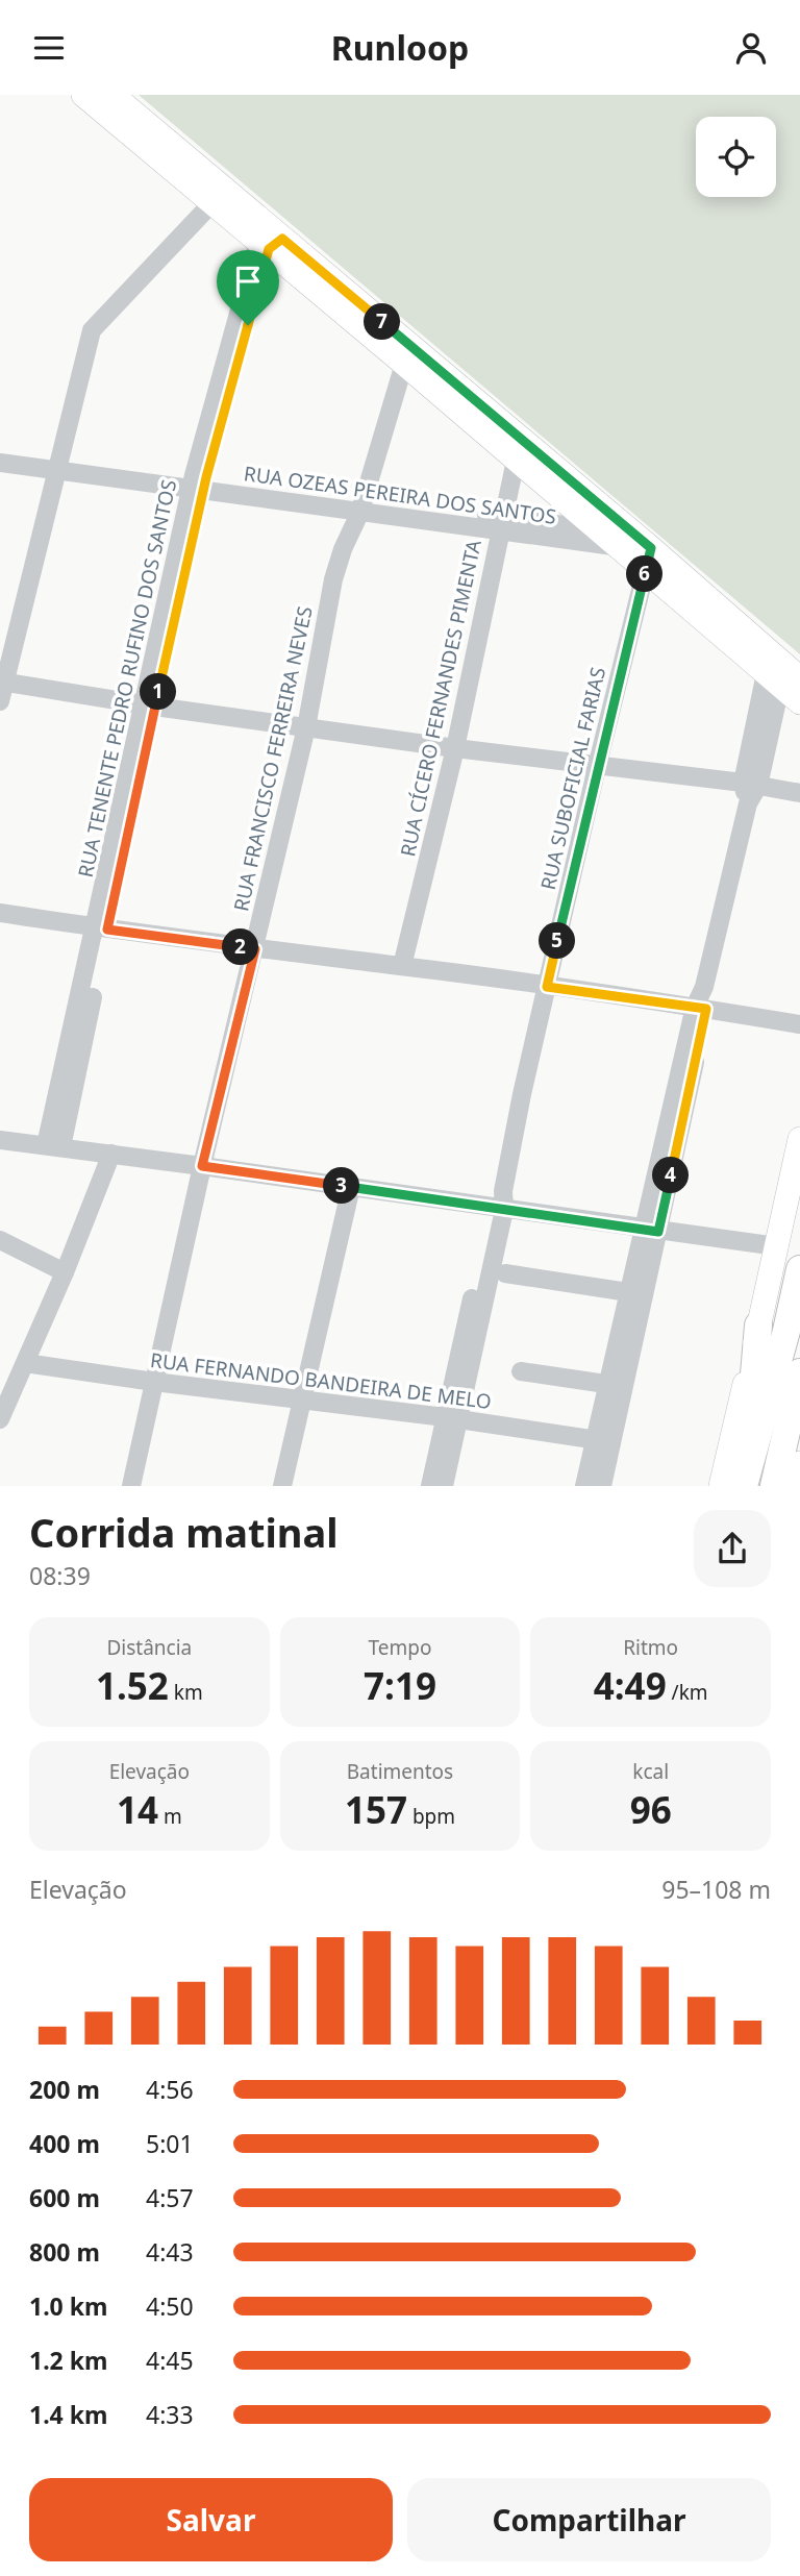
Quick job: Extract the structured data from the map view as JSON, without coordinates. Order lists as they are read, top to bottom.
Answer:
{
  "streets": {
    "street": [
      "RUA OZEAS PEREIRA DOS SANTOS",
      "RUA TENENTE PEDRO RUFINO DOS SANTOS",
      "RUA CÍCERO FERNANDES PIMENTA",
      "RUA FRANCISCO FERREIRA NEVES",
      "RUA SUBOFICIAL FARIAS",
      "RUA FERNANDO BANDEIRA DE MELO"
    ]
  },
  "crossings": [
    ["RUA OZEAS PEREIRA DOS SANTOS", "RUA TENENTE PEDRO RUFINO DOS SANTOS"],
    ["RUA OZEAS PEREIRA DOS SANTOS", "RUA CÍCERO FERNANDES PIMENTA"],
    ["RUA OZEAS PEREIRA DOS SANTOS", "RUA FRANCISCO FERREIRA NEVES"],
    ["RUA FRANCISCO FERREIRA NEVES", "RUA FERNANDO BANDEIRA DE MELO"],
    ["RUA SUBOFICIAL FARIAS", "RUA FERNANDO BANDEIRA DE MELO"]
  ],
  "page": {
    "header": "Runloop",
    "pins": [
      "7",
      "6",
      "1",
      "5",
      "2",
      "4",
      "3"
    ],
    "heading": ["Corrida matinal", "08:39"],
    "stats": [
      ["Distância", "1.52 km"],
      ["Tempo", "7:19"],
      ["Ritmo", "4:49 /km"],
      ["Elevação", "14 m"],
      ["Batimentos", "157 bpm"],
      ["kcal", "96"]
    ],
    "chart": ["Elevação", "95–108 m"],
    "list": [
      {
        "name": "200 m",
        "note": "4:56"
      },
      {
        "name": "400 m",
        "note": "5:01"
      },
      {
        "name": "600 m",
        "note": "4:57"
      },
      {
        "name": "800 m",
        "note": "4:43"
      },
      {
        "name": "1.0 km",
        "note": "4:50"
      },
      {
        "name": "1.2 km",
        "note": "4:45"
      },
      {
        "name": "1.4 km",
        "note": "4:33"
      }
    ],
    "buttons": ["Salvar", "Compartilhar"]
  }
}
